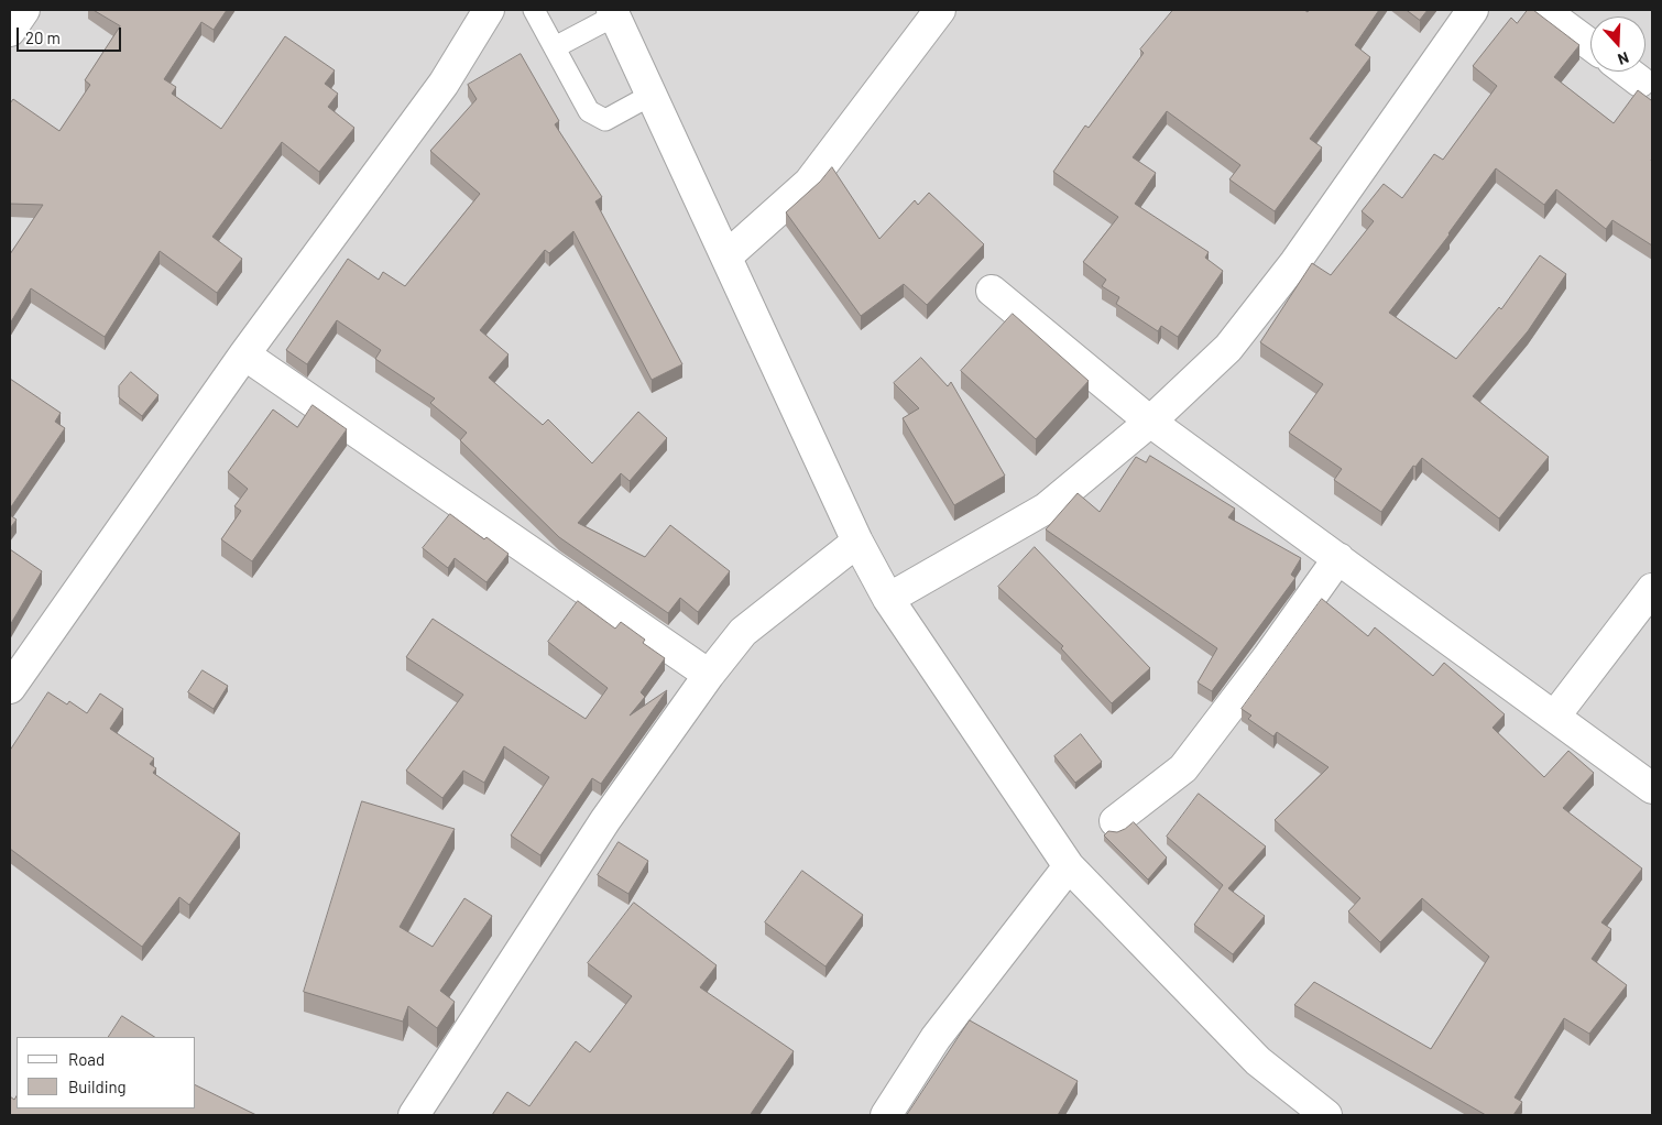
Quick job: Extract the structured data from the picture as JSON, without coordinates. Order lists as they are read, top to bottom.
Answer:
{
  "legend": ["Road", "Building"],
  "scale_bar": "20 m",
  "north": "bottom"
}
